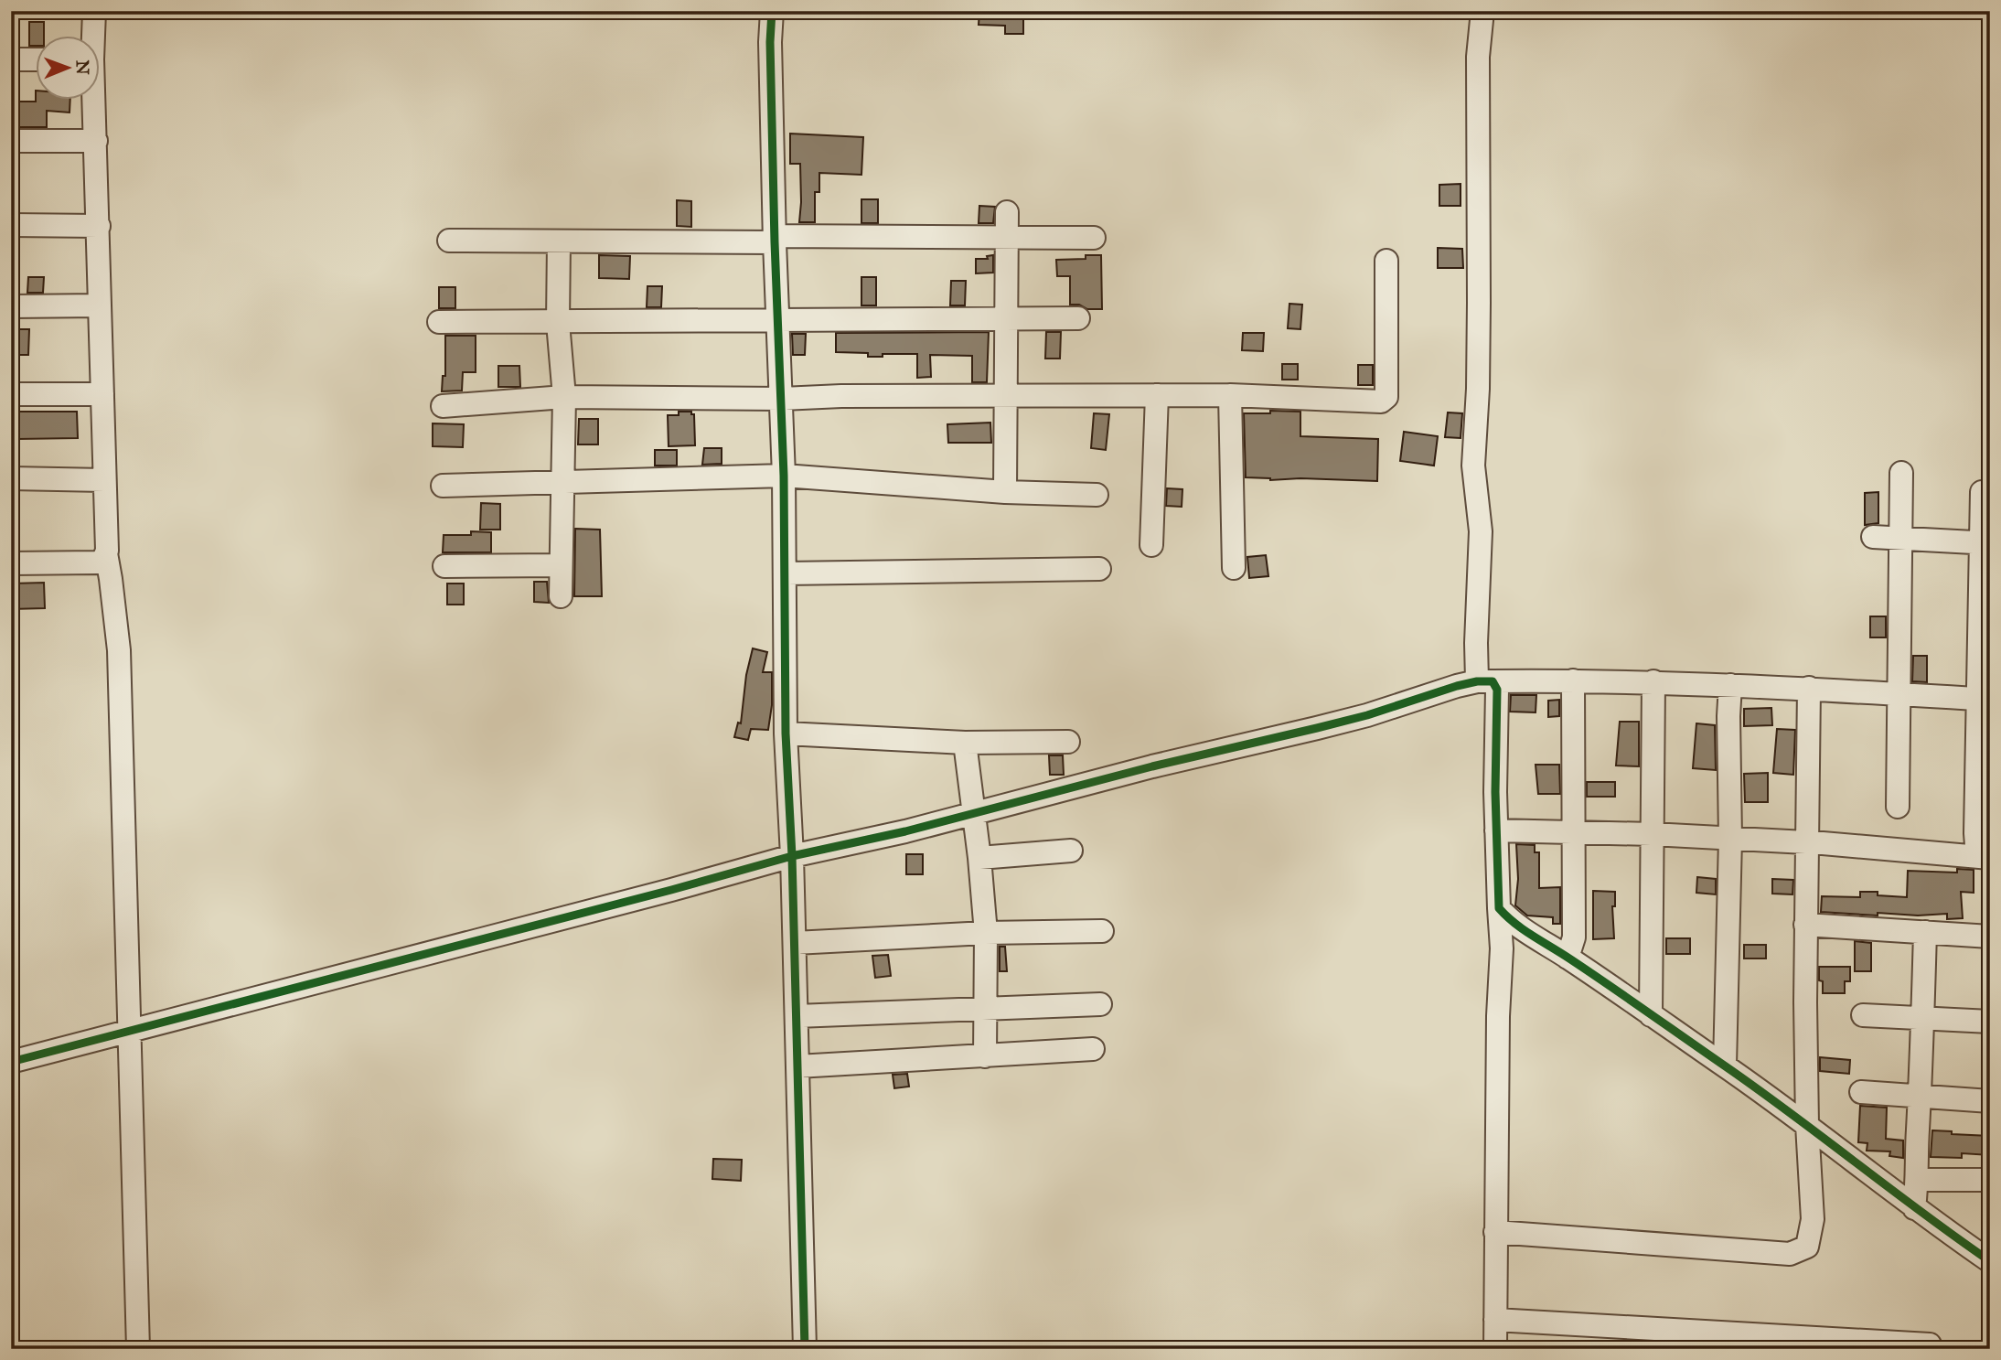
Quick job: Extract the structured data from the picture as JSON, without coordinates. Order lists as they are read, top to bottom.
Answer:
{
  "north": "right"
}
